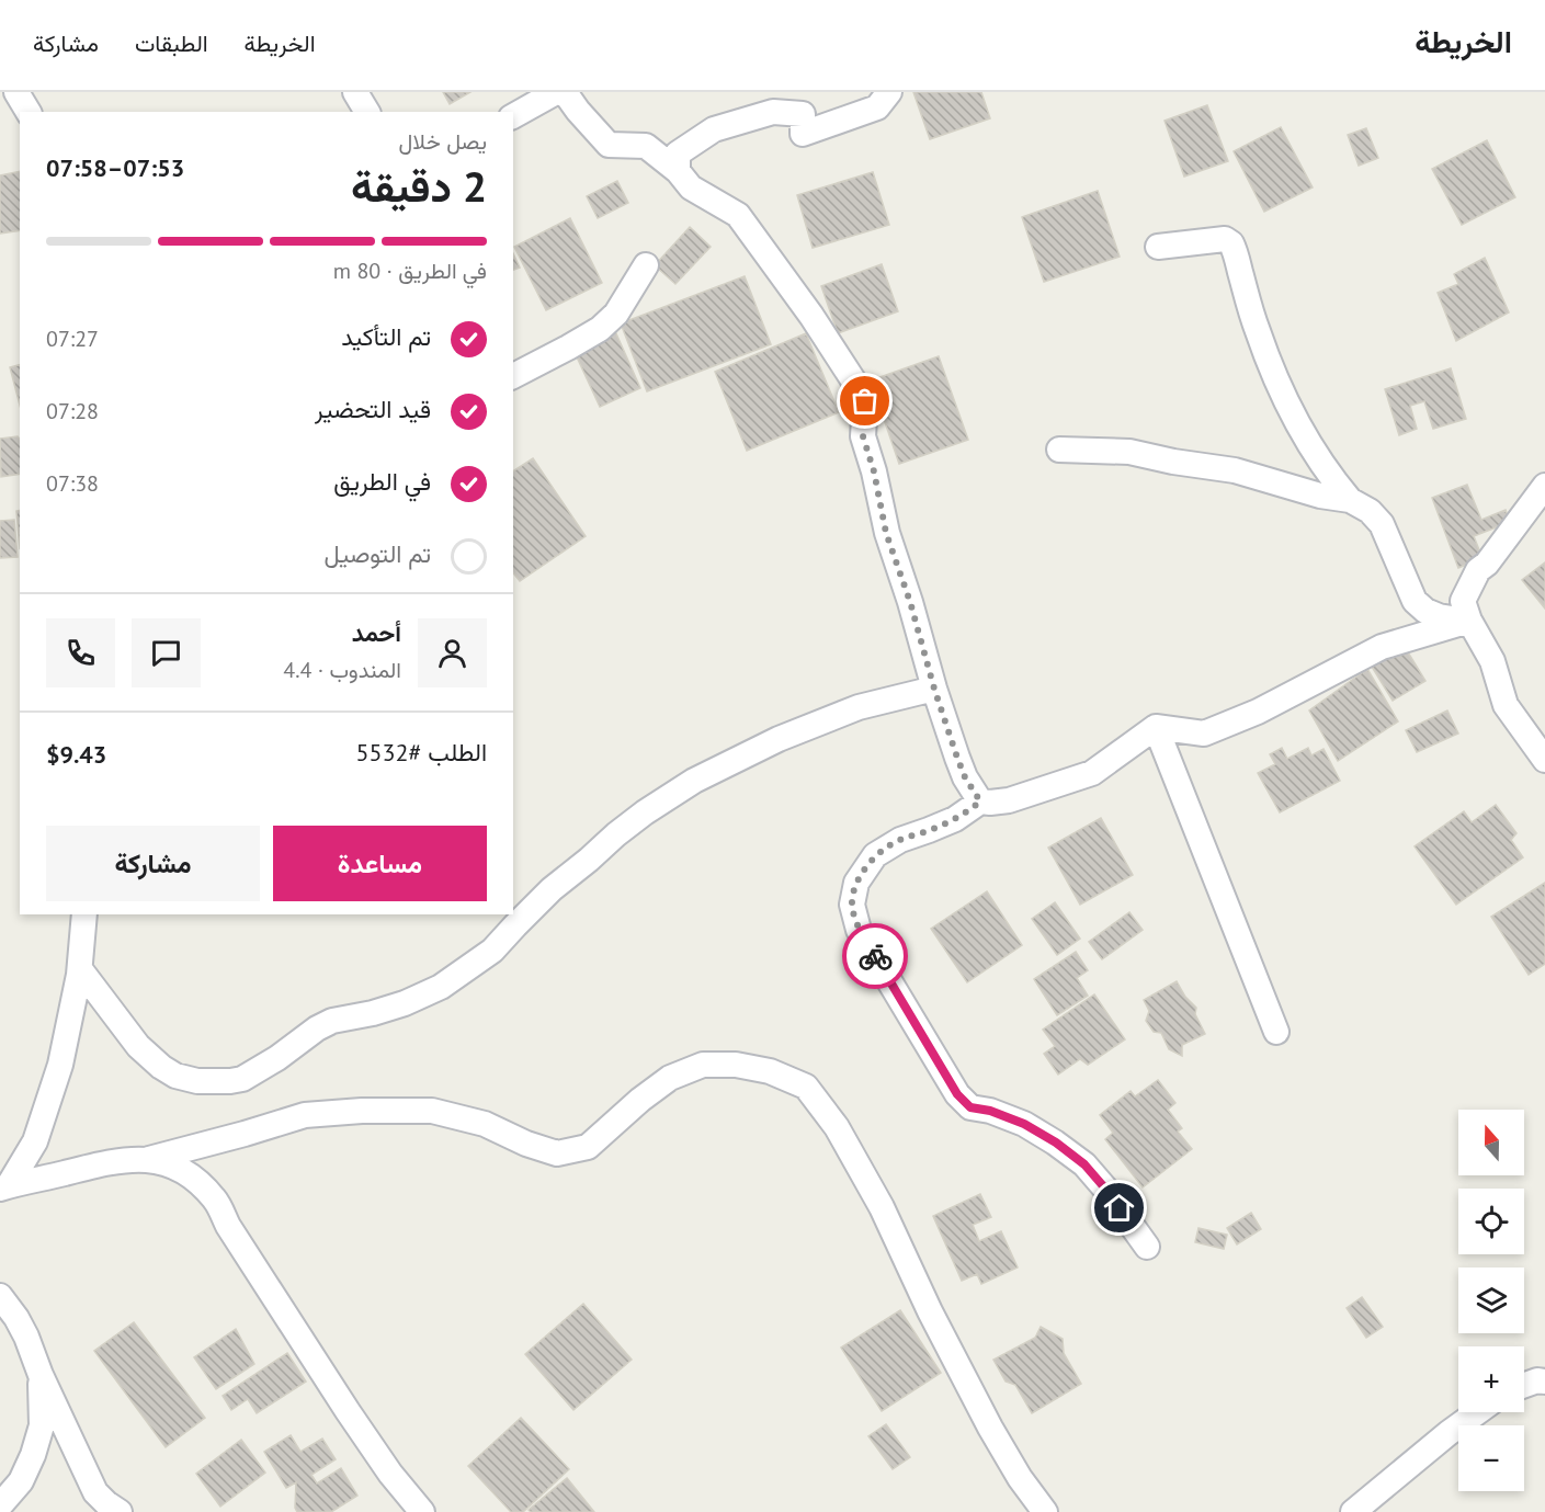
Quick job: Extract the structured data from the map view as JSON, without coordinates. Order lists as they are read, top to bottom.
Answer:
{
  "north": "top",
  "page": {
    "header": "الخريطة",
    "nav": ["الخريطة", "الطبقات", "مشاركة"],
    "heading": ["2 دقيقة", "يصل خلال", "07:53–07:58"],
    "panel": [
      "أحمد",
      "المندوب · 4.4",
      "الطلب #5532",
      "$9.43"
    ],
    "bar": "في الطريق · 80 m",
    "list": [
      ["تم التأكيد", "07:27"],
      ["قيد التحضير", "07:28"],
      ["في الطريق", "07:38"],
      "تم التوصيل"
    ],
    "buttons": ["مساعدة", "مشاركة"],
    "map_buttons": ["+", "−"]
  }
}
